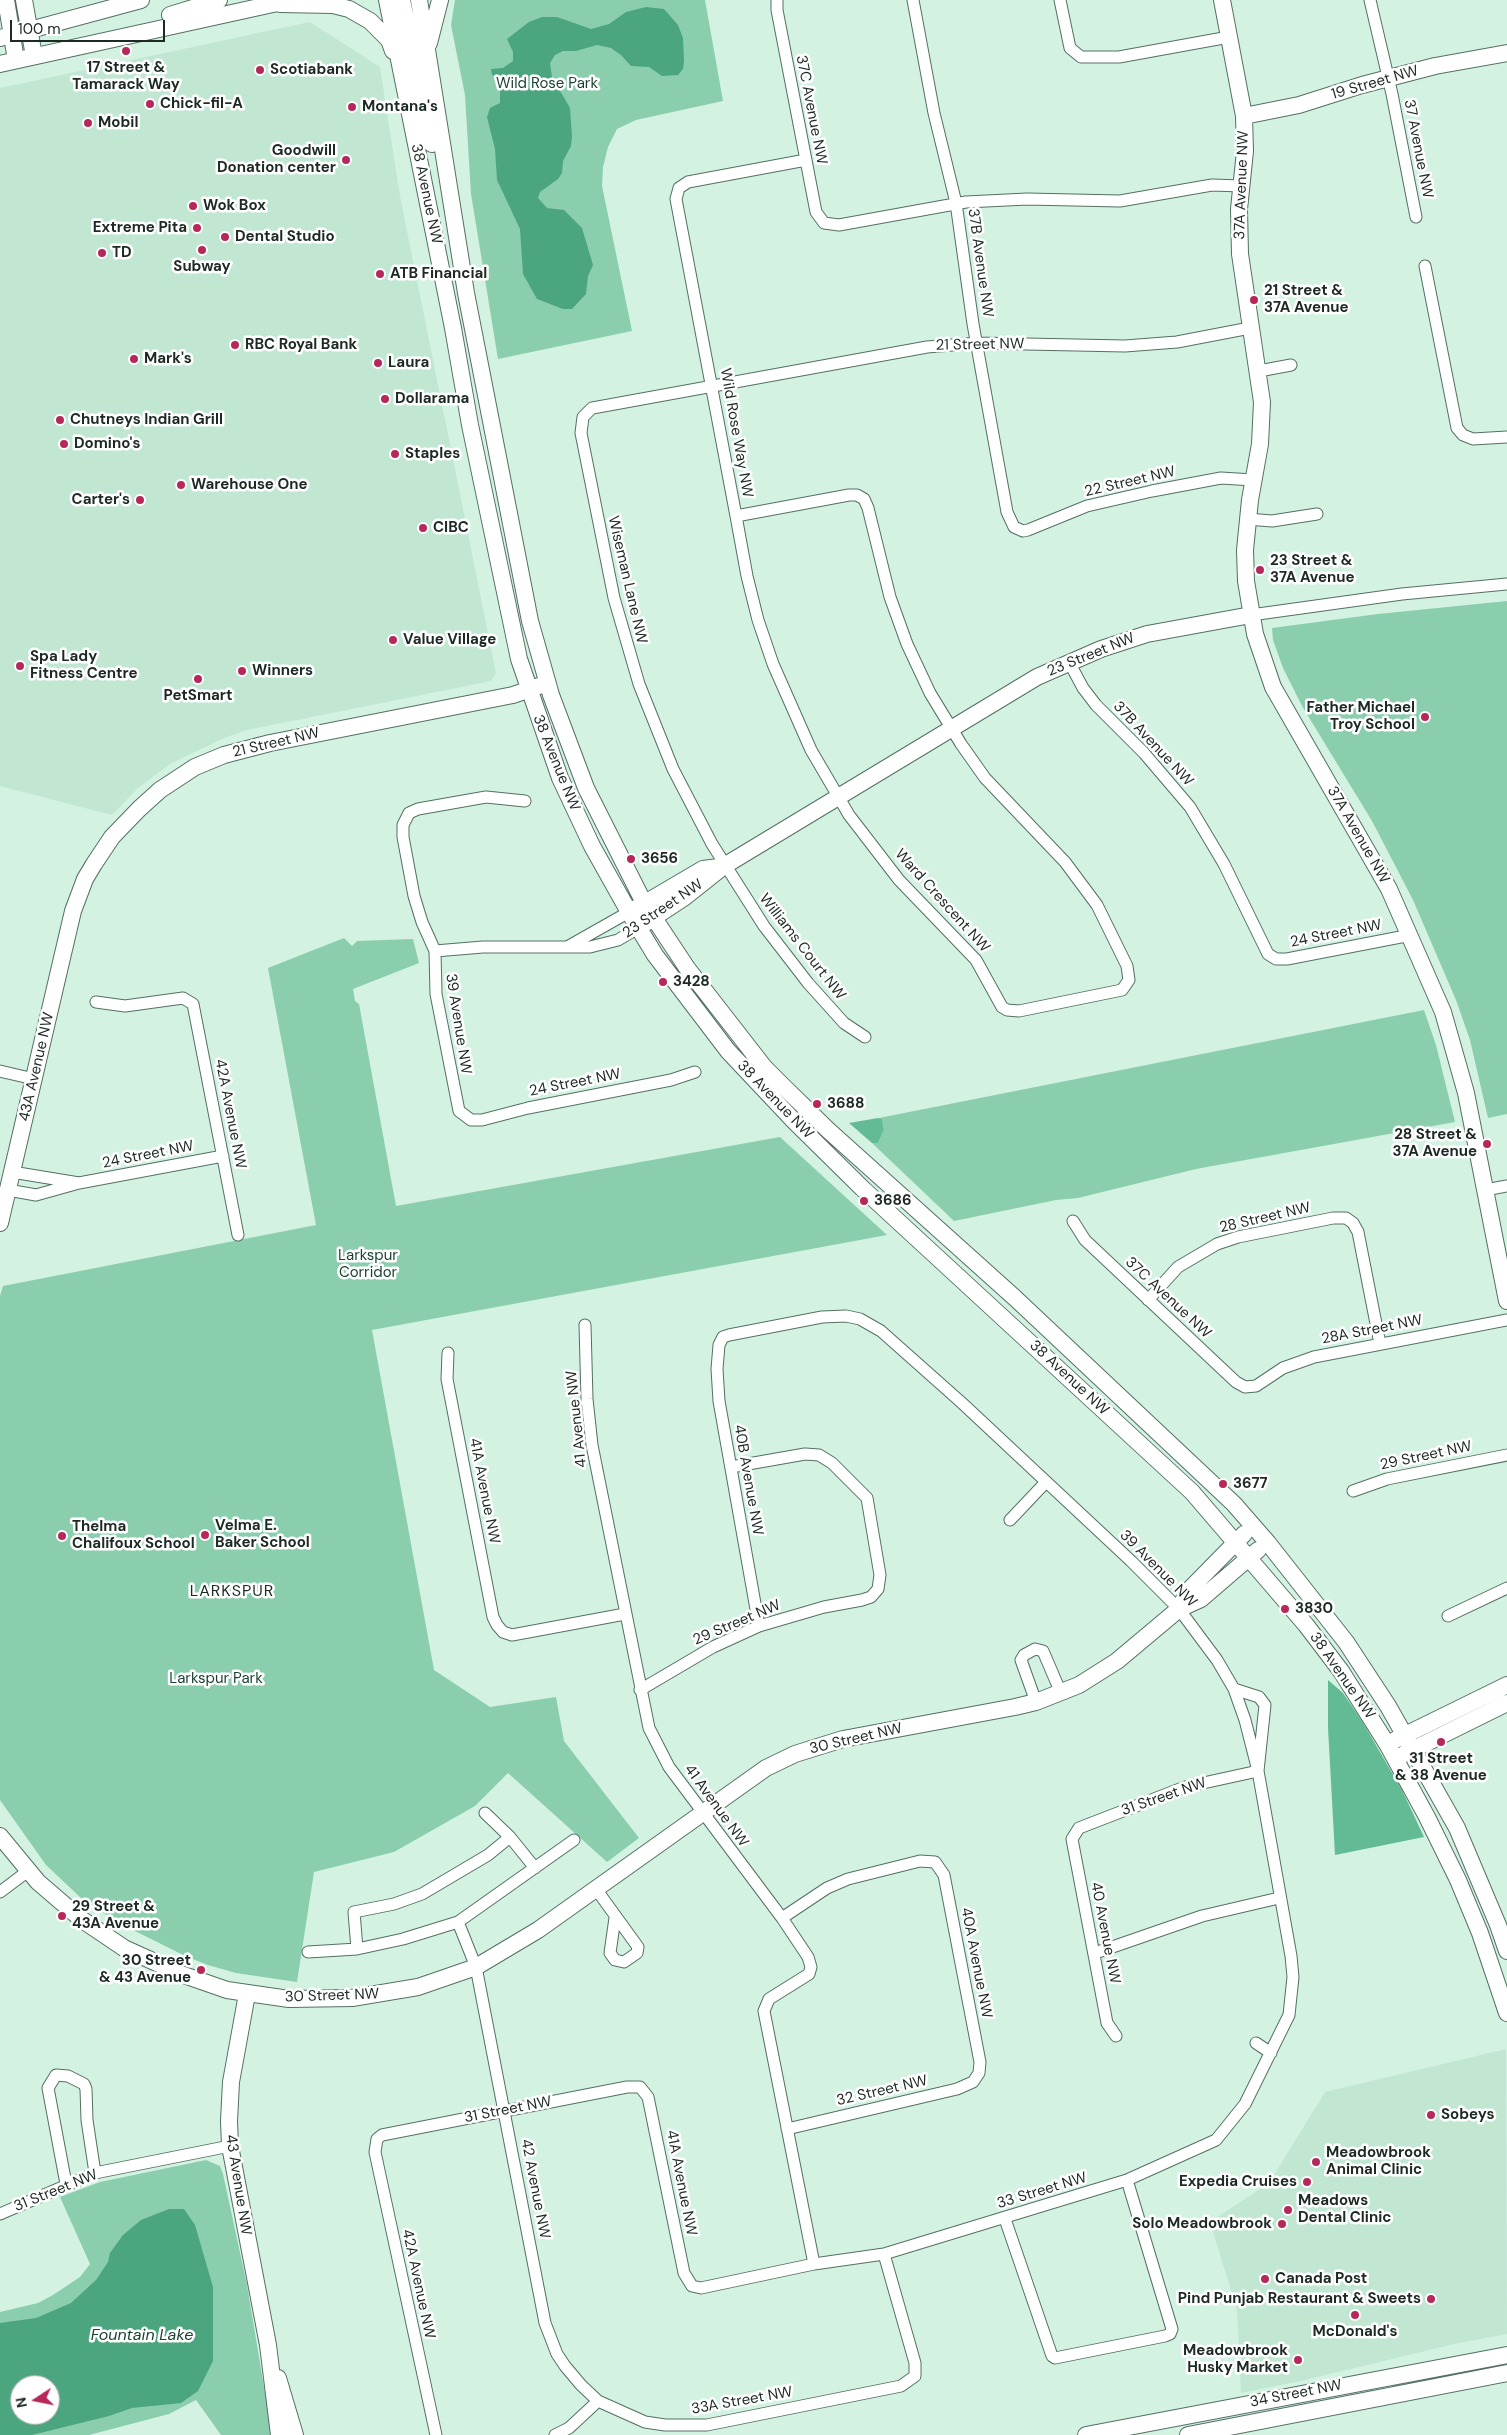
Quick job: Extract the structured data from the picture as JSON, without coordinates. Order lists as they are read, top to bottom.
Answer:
{
  "streets": {
    "main road": [
      "19 Street NW",
      "37A Avenue NW",
      "38 Avenue NW",
      "21 Street NW",
      "23 Street NW",
      "43A Avenue NW",
      "30 Street NW",
      "43 Avenue NW",
      "34 Street NW"
    ],
    "street": [
      "37C Avenue NW",
      "37 Avenue NW",
      "37B Avenue NW",
      "Wild Rose Way NW",
      "22 Street NW",
      "Wiseman Lane NW",
      "Ward Crescent NW",
      "24 Street NW",
      "Williams Court NW",
      "39 Avenue NW",
      "42A Avenue NW",
      "28 Street NW",
      "28A Street NW",
      "41 Avenue NW",
      "29 Street NW",
      "40B Avenue NW",
      "41A Avenue NW",
      "31 Street NW",
      "40 Avenue NW",
      "40A Avenue NW",
      "32 Street NW",
      "42 Avenue NW",
      "33 Street NW",
      "33A Street NW"
    ]
  },
  "crossings": [
    ["19 Street NW", "37 Avenue NW"],
    ["19 Street NW", "37A Avenue NW"],
    ["37C Avenue NW", "37B Avenue NW"],
    ["37C Avenue NW", "Wild Rose Way NW"],
    ["37C Avenue NW", "28 Street NW"],
    ["37C Avenue NW", "28A Street NW"],
    ["37A Avenue NW", "21 Street NW"],
    ["37A Avenue NW", "22 Street NW"],
    ["37A Avenue NW", "23 Street NW"],
    ["37A Avenue NW", "24 Street NW"],
    ["38 Avenue NW", "21 Street NW"],
    ["38 Avenue NW", "23 Street NW"],
    ["38 Avenue NW", "30 Street NW"],
    ["37B Avenue NW", "21 Street NW"],
    ["37B Avenue NW", "22 Street NW"],
    ["37B Avenue NW", "23 Street NW"],
    ["37B Avenue NW", "24 Street NW"],
    ["21 Street NW", "Wild Rose Way NW"],
    ["21 Street NW", "Wiseman Lane NW"],
    ["21 Street NW", "43A Avenue NW"],
    ["Wild Rose Way NW", "Wiseman Lane NW"],
    ["Wild Rose Way NW", "23 Street NW"],
    ["Wild Rose Way NW", "Ward Crescent NW"],
    ["Wiseman Lane NW", "23 Street NW"],
    ["Wiseman Lane NW", "Williams Court NW"],
    ["23 Street NW", "Ward Crescent NW"],
    ["23 Street NW", "Williams Court NW"],
    ["23 Street NW", "39 Avenue NW"],
    ["24 Street NW", "39 Avenue NW"],
    ["24 Street NW", "43A Avenue NW"],
    ["24 Street NW", "42A Avenue NW"],
    ["39 Avenue NW", "40B Avenue NW"],
    ["39 Avenue NW", "30 Street NW"],
    ["39 Avenue NW", "31 Street NW"],
    ["39 Avenue NW", "33 Street NW"],
    ["42A Avenue NW", "31 Street NW"],
    ["28 Street NW", "28A Street NW"],
    ["41 Avenue NW", "29 Street NW"],
    ["41 Avenue NW", "41A Avenue NW"],
    ["41 Avenue NW", "30 Street NW"],
    ["41 Avenue NW", "40A Avenue NW"],
    ["41 Avenue NW", "32 Street NW"],
    ["41 Avenue NW", "33 Street NW"],
    ["29 Street NW", "40B Avenue NW"],
    ["41A Avenue NW", "31 Street NW"],
    ["41A Avenue NW", "33 Street NW"],
    ["30 Street NW", "43 Avenue NW"],
    ["30 Street NW", "42 Avenue NW"],
    ["31 Street NW", "40 Avenue NW"],
    ["31 Street NW", "43 Avenue NW"],
    ["31 Street NW", "42 Avenue NW"],
    ["40A Avenue NW", "32 Street NW"],
    ["42 Avenue NW", "33A Street NW"],
    ["33 Street NW", "33A Street NW"]
  ],
  "districts": ["LARKSPUR"],
  "water": ["Fountain Lake"],
  "parks": ["Wild Rose Park", "Larkspur Corridor", "Larkspur Park"],
  "places": [
    "17 Street & Tamarack Way",
    "Scotiabank",
    "Chick-fil-A",
    "Montana's",
    "Mobil",
    "Goodwill Donation center",
    "Wok Box",
    "Extreme Pita",
    "Dental Studio",
    "Subway",
    "TD",
    "ATB Financial",
    "21 Street & 37A Avenue",
    "RBC Royal Bank",
    "Mark's",
    "Laura",
    "Dollarama",
    "Chutneys Indian Grill",
    "Domino's",
    "Staples",
    "Warehouse One",
    "Carter's",
    "CIBC",
    "23 Street & 37A Avenue",
    "Value Village",
    "Spa Lady Fitness Centre",
    "Winners",
    "PetSmart",
    "Father Michael Troy School",
    "3656",
    "3428",
    "3688",
    "28 Street & 37A Avenue",
    "3686",
    "3677",
    "Velma E. Baker School",
    "Thelma Chalifoux School",
    "3830",
    "31 Street & 38 Avenue",
    "29 Street & 43A Avenue",
    "30 Street & 43 Avenue",
    "Sobeys",
    "Meadowbrook Animal Clinic",
    "Expedia Cruises",
    "Meadows Dental Clinic",
    "Solo Meadowbrook",
    "Canada Post",
    "Pind Punjab Restaurant & Sweets",
    "McDonald's",
    "Meadowbrook Husky Market"
  ],
  "scale_bar": "100 m",
  "north": "left"
}
